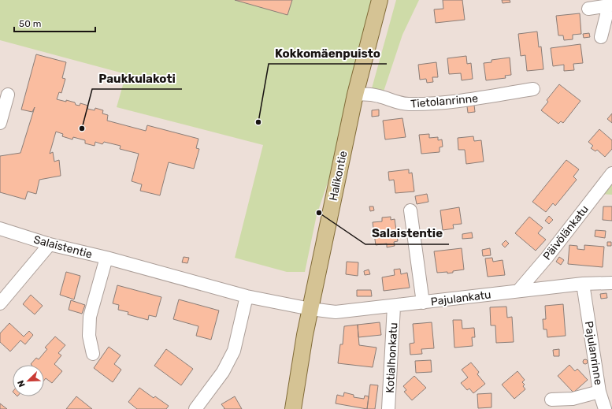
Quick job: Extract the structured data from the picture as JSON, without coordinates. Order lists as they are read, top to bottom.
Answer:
{
  "streets": {
    "main road": ["Halikontie"],
    "street": [
      "Tietolanrinne",
      "Päivölänkatu",
      "Salaistentie",
      "Pajulankatu",
      "Pajulanrinne",
      "Kotialhonkatu"
    ]
  },
  "crossings": [
    ["Tietolanrinne", "Halikontie"],
    ["Halikontie", "Salaistentie"],
    ["Halikontie", "Pajulankatu"],
    ["Päivölänkatu", "Pajulankatu"],
    ["Salaistentie", "Pajulankatu"],
    ["Pajulankatu", "Pajulanrinne"],
    ["Pajulankatu", "Kotialhonkatu"]
  ],
  "places": ["Kokkomäenpuisto", "Paukkulakoti", "Salaistentie"],
  "scale_bar": "50 m",
  "north": "bottom left"
}
